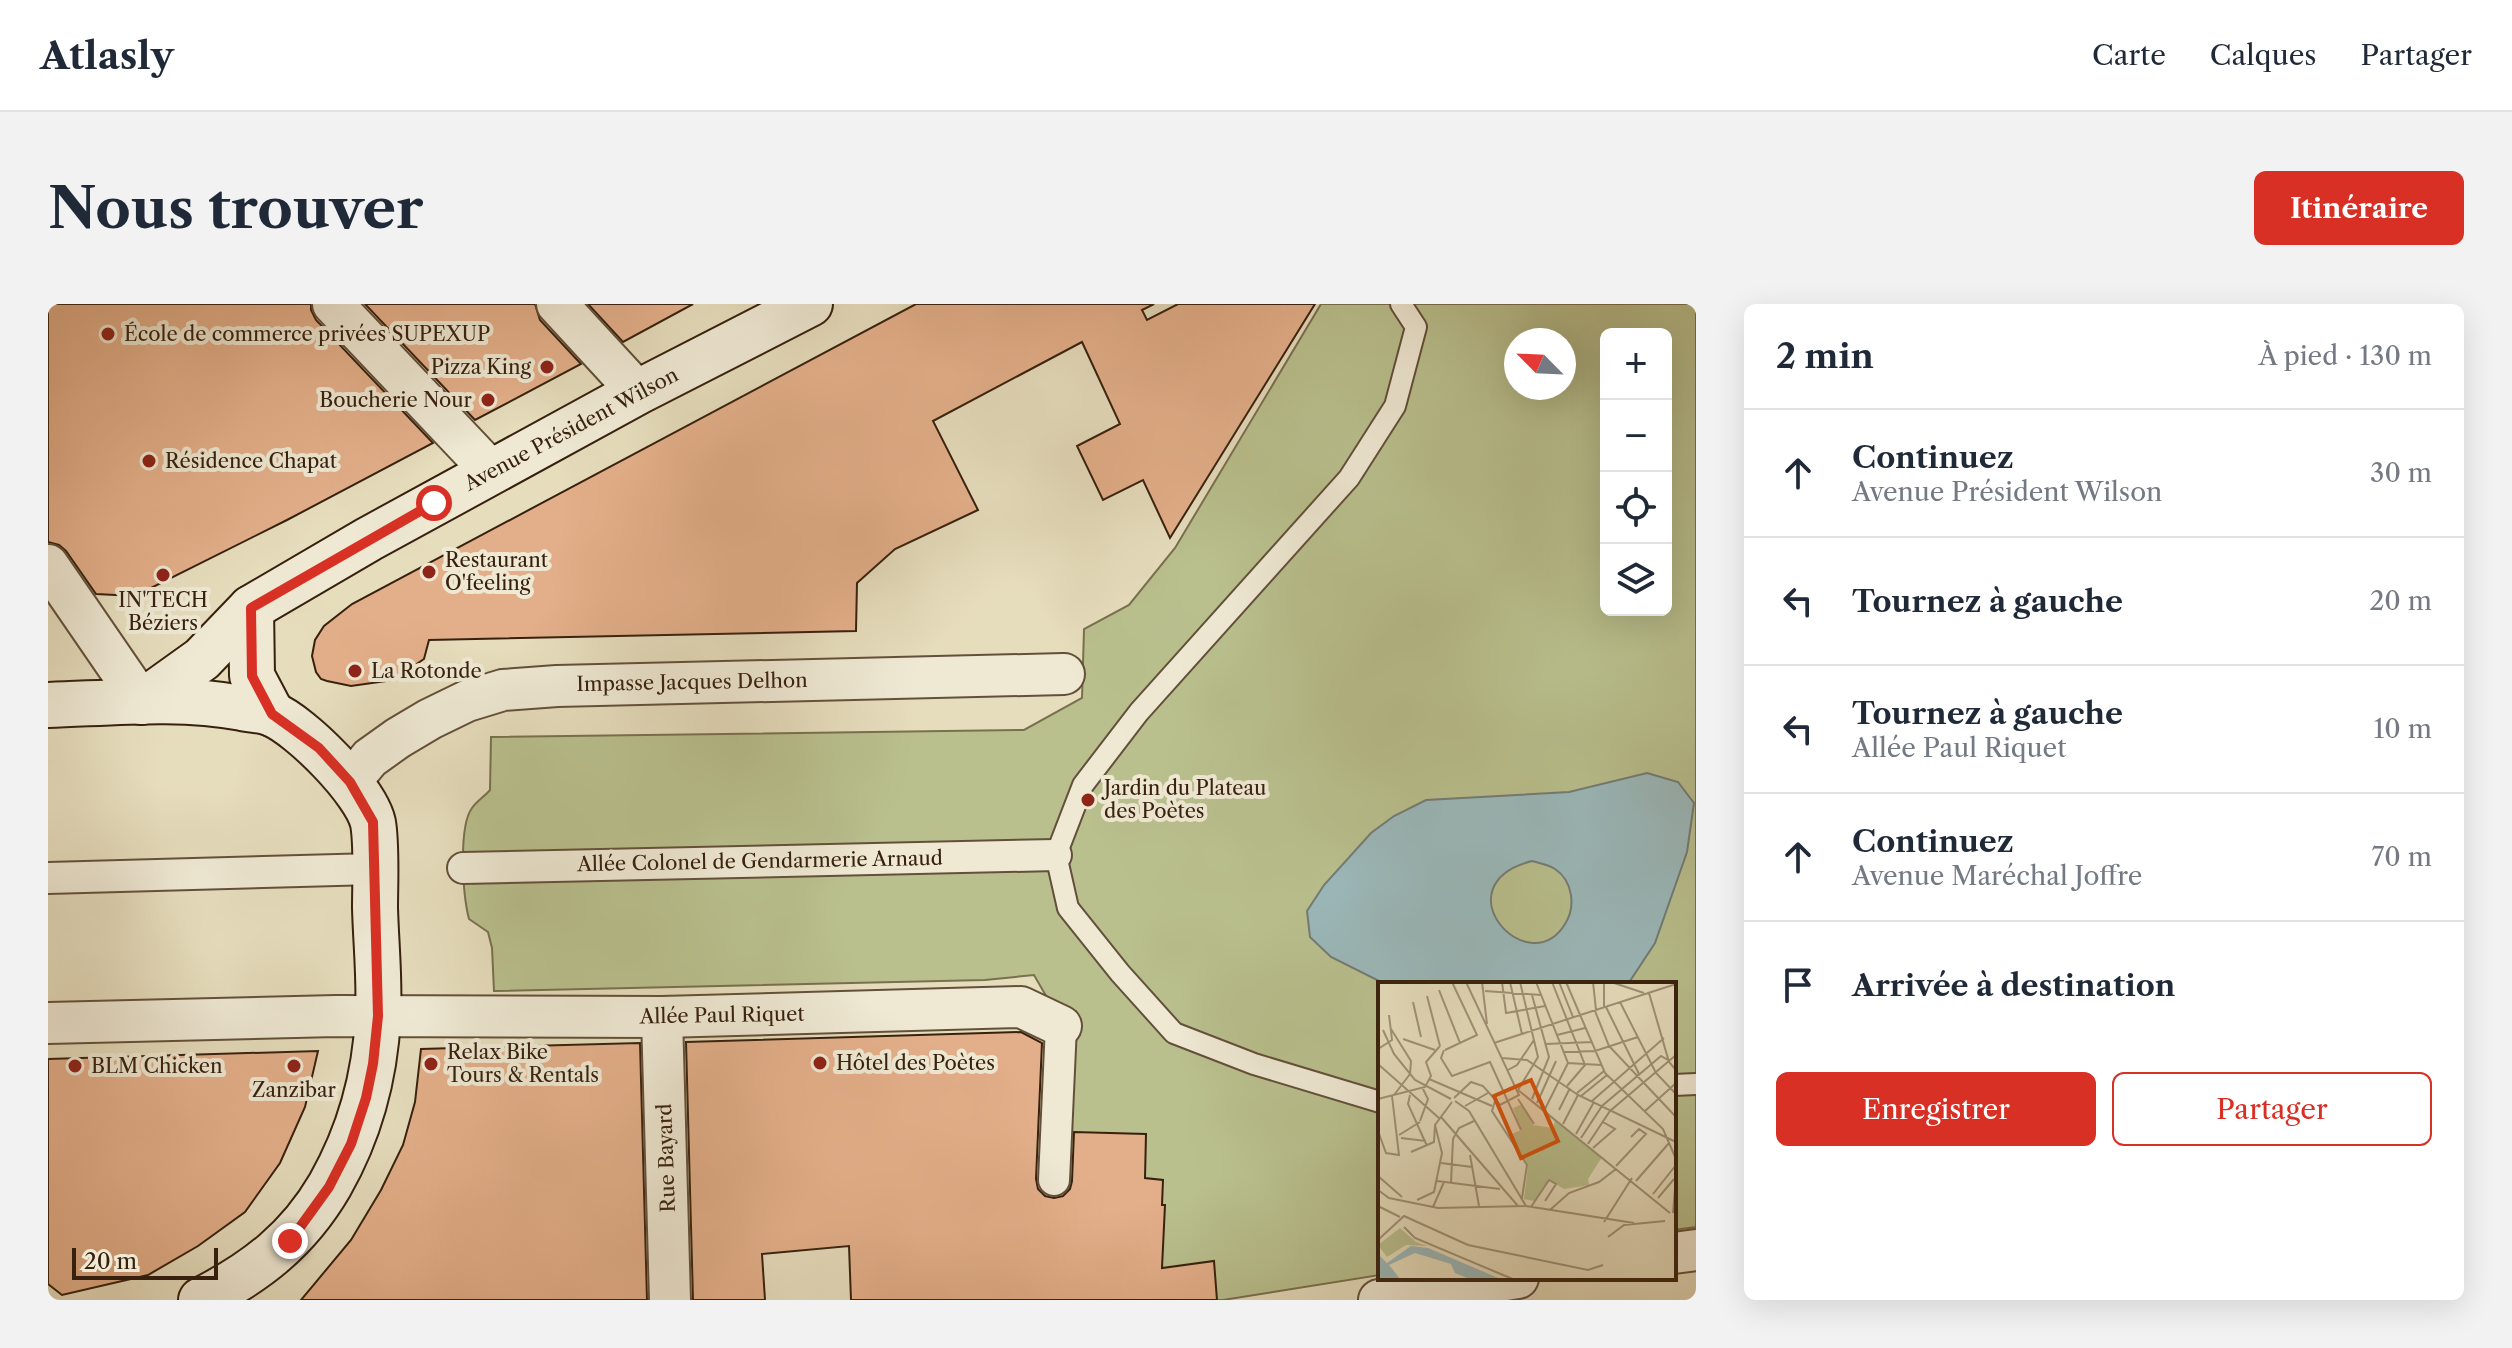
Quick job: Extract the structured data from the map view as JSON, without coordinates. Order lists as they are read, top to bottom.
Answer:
{
  "streets": {
    "main road": ["Avenue Président Wilson"],
    "street": [
      "Impasse Jacques Delhon",
      "Allée Colonel de Gendarmerie Arnaud",
      "Allée Paul Riquet",
      "Rue Bayard"
    ]
  },
  "crossings": [
    ["Allée Paul Riquet", "Rue Bayard"]
  ],
  "places": [
    "École de commerce privées SUPEXUP",
    "Pizza King",
    "Boucherie Nour",
    "Résidence Chapat",
    "Restaurant O'feeling",
    "IN'TECH Béziers",
    "La Rotonde",
    "Jardin du Plateau des Poètes",
    "Hôtel des Poètes",
    "Relax Bike Tours & Rentals",
    "BLM Chicken",
    "Zanzibar"
  ],
  "scale_bar": "20 m",
  "north": "top left",
  "page": {
    "header": "Atlasly",
    "nav": ["Carte", "Calques", "Partager"],
    "buttons": [
      "Itinéraire",
      ["Enregistrer", "Partager"]
    ],
    "title": "Nous trouver",
    "heading": ["2 min", "À pied · 130 m"],
    "map_buttons": ["+", "−"],
    "list": [
      ["Continuez", "Avenue Président Wilson", "30 m"],
      ["Tournez à gauche", "20 m"],
      ["Tournez à gauche", "Allée Paul Riquet", "10 m"],
      ["Continuez", "Avenue Maréchal Joffre", "70 m"],
      "Arrivée à destination"
    ],
    "scale": "20 m"
  }
}
